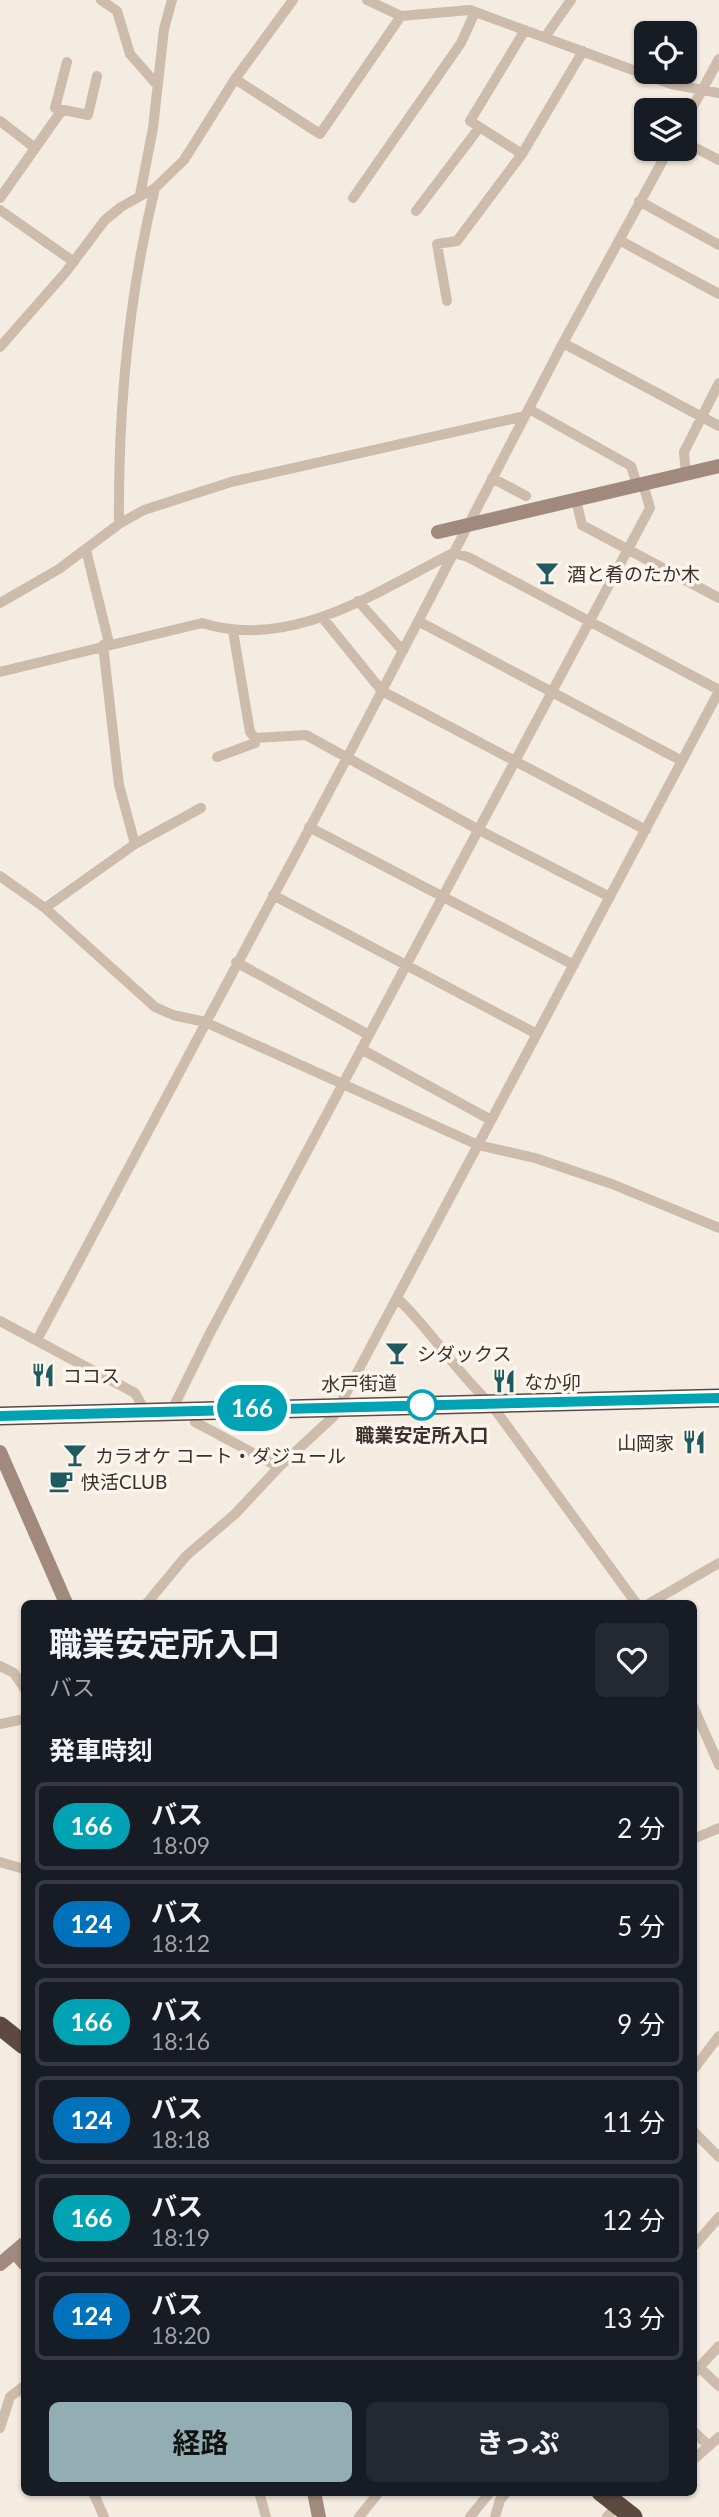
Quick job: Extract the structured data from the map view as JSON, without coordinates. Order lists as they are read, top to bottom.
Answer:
{
  "streets": {
    "highway": ["水戸街道"]
  },
  "places": {
    "bar": ["酒と肴のたか木", "シダックス", "カラオケ コート・ダジュール"],
    "restaurant": ["ココス", "なか卯", "山岡家"],
    "other": ["職業安定所入口"],
    "cafe": ["快活CLUB"]
  },
  "lines": ["bus line 166"],
  "page": {
    "on_map": "166",
    "heading": [
      ["職業安定所入口", "バス"],
      "発車時刻"
    ],
    "list": [
      {
        "mark": "166",
        "name": "バス",
        "note": "18:09",
        "value": "2 分"
      },
      {
        "mark": "124",
        "name": "バス",
        "note": "18:12",
        "value": "5 分"
      },
      {
        "mark": "166",
        "name": "バス",
        "note": "18:16",
        "value": "9 分"
      },
      {
        "mark": "124",
        "name": "バス",
        "note": "18:18",
        "value": "11 分"
      },
      {
        "mark": "166",
        "name": "バス",
        "note": "18:19",
        "value": "12 分"
      },
      {
        "mark": "124",
        "name": "バス",
        "note": "18:20",
        "value": "13 分"
      }
    ],
    "buttons": ["経路", "きっぷ"]
  }
}
